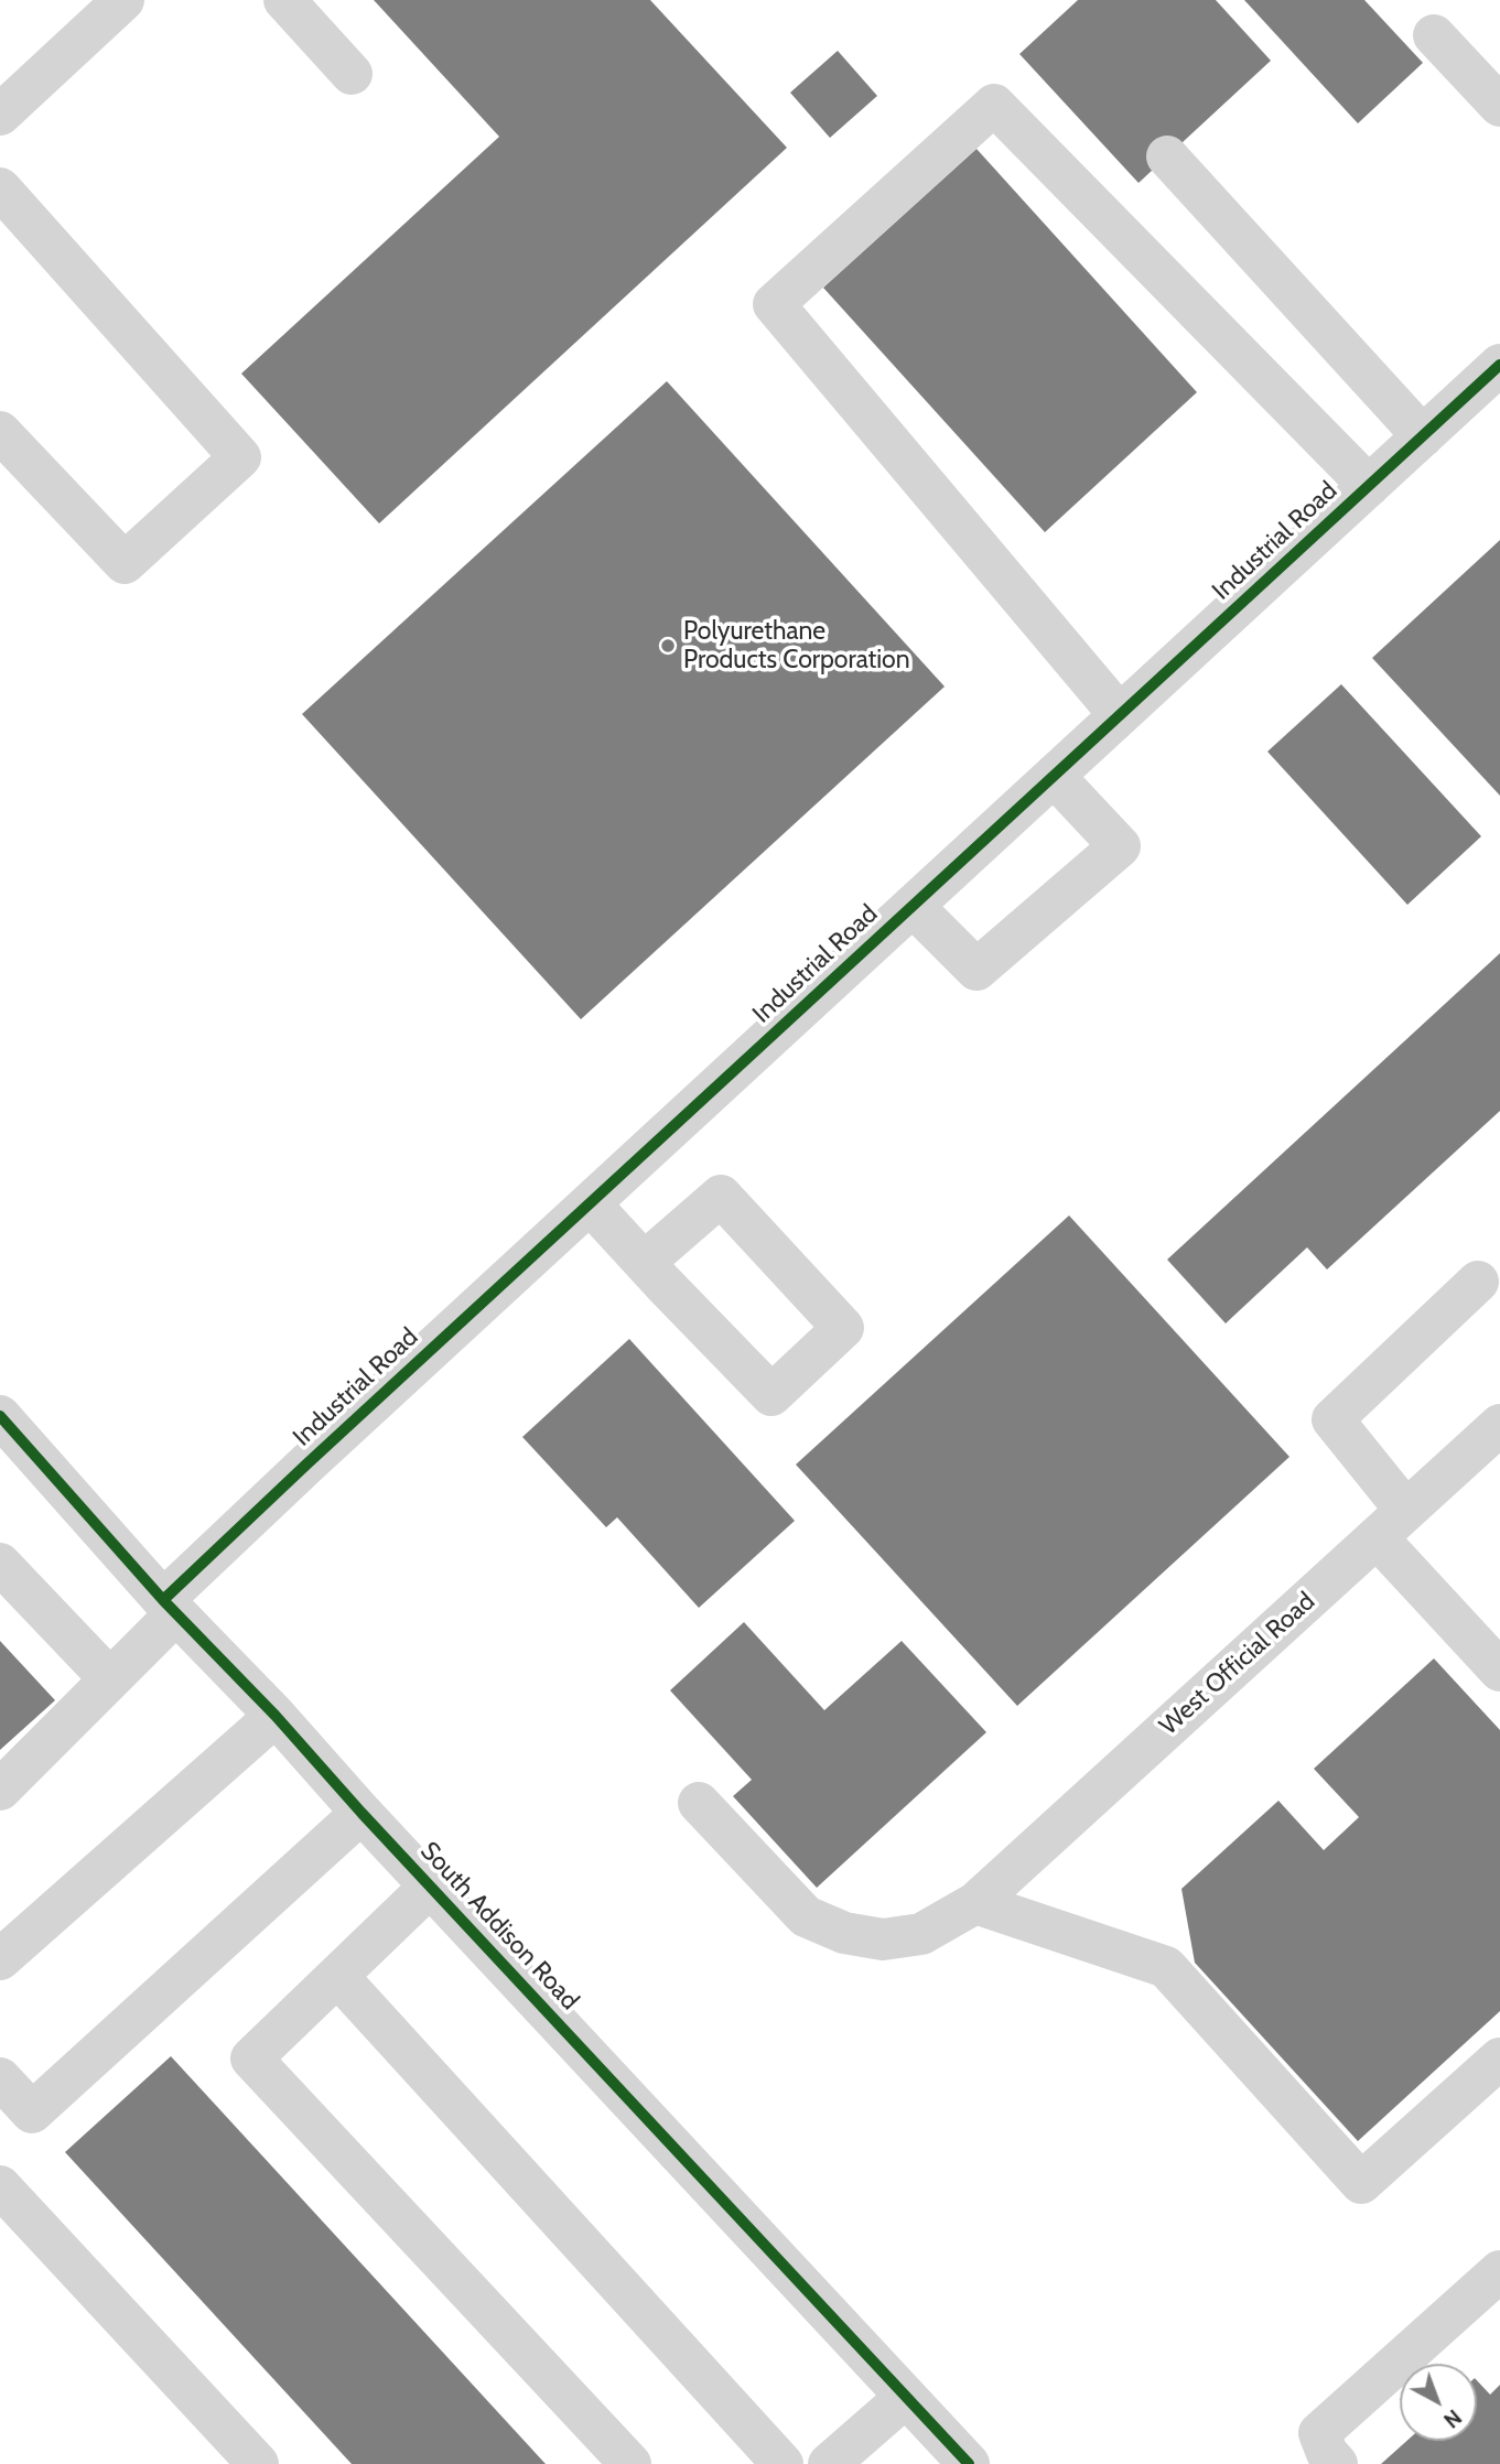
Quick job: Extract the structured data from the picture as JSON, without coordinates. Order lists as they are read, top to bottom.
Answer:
{
  "streets": {
    "street": ["Industrial Road", "West Official Road", "South Addison Road"]
  },
  "crossings": [
    ["Industrial Road", "South Addison Road"]
  ],
  "places": ["Polyurethane Products Corporation"],
  "north": "bottom right"
}
